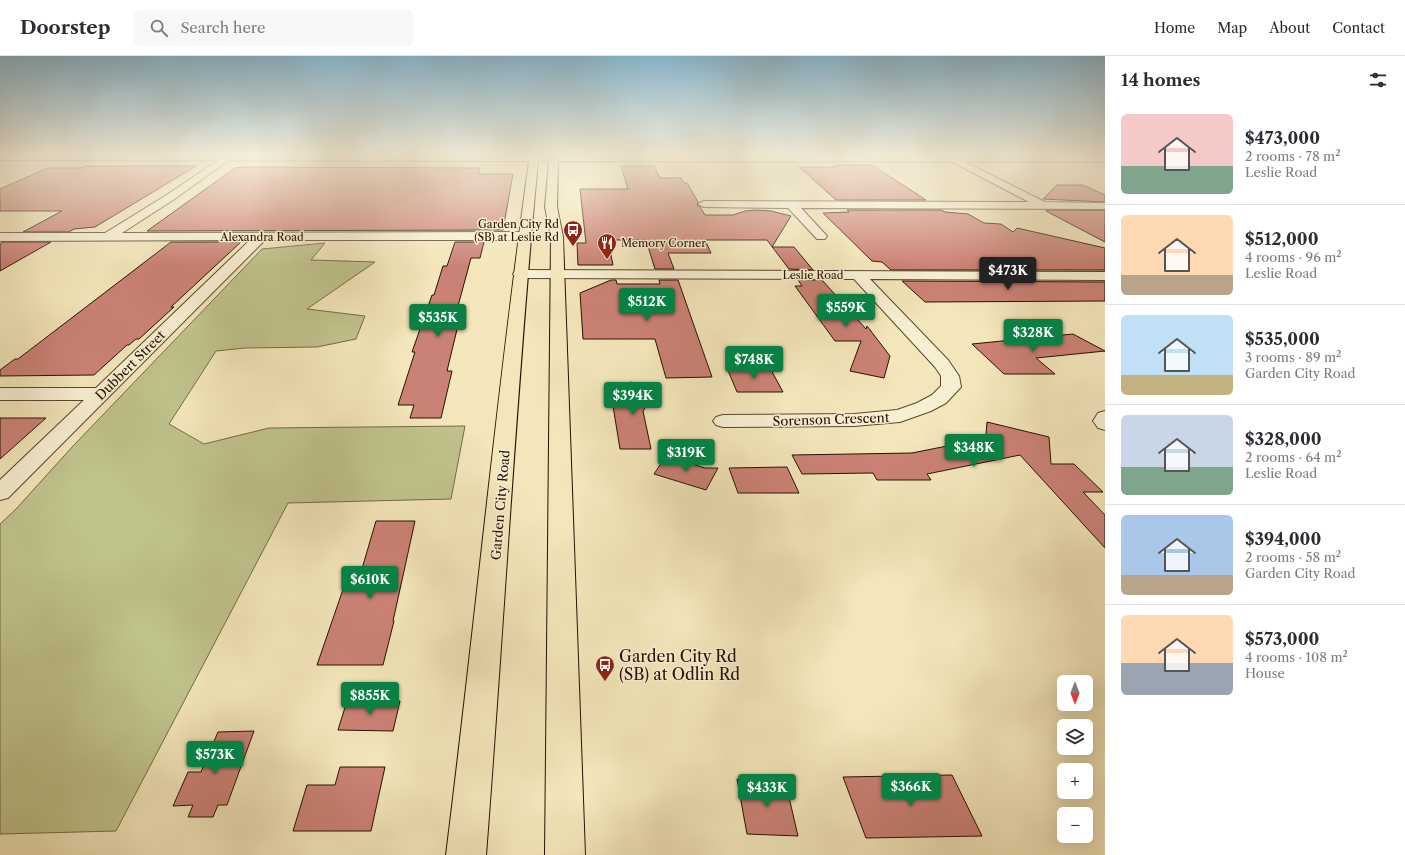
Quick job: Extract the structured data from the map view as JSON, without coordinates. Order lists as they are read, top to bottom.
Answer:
{
  "streets": {
    "main road": ["Garden City Road"],
    "street": [
      "Alexandra Road",
      "Leslie Road",
      "Dubbert Street",
      "Sorenson Crescent"
    ]
  },
  "crossings": [
    ["Alexandra Road", "Dubbert Street"],
    ["Alexandra Road", "Garden City Road"],
    ["Leslie Road", "Sorenson Crescent"],
    ["Leslie Road", "Garden City Road"]
  ],
  "places": {
    "bus stop": ["Garden City Rd (SB) at Leslie Rd", "Garden City Rd (SB) at Odlin Rd"],
    "restaurant": ["Memory Corner"]
  },
  "north": "bottom",
  "page": {
    "header": "Doorstep",
    "search": "Search here",
    "nav": [
      "Home",
      "Map",
      "About",
      "Contact"
    ],
    "heading": "14 homes",
    "list": [
      {
        "name": "$473,000",
        "note": "2 rooms · 78 m² · Leslie Road"
      },
      {
        "name": "$512,000",
        "note": "4 rooms · 96 m² · Leslie Road"
      },
      {
        "name": "$535,000",
        "note": "3 rooms · 89 m² · Garden City Road"
      },
      {
        "name": "$328,000",
        "note": "2 rooms · 64 m² · Leslie Road"
      },
      {
        "name": "$394,000",
        "note": "2 rooms · 58 m² · Garden City Road"
      },
      {
        "name": "$573,000",
        "note": "4 rooms · 108 m² · House"
      }
    ],
    "price": [
      "$473K",
      "$512K",
      "$559K",
      "$535K",
      "$328K",
      "$748K",
      "$394K",
      "$348K",
      "$319K",
      "$610K",
      "$855K",
      "$573K",
      "$366K",
      "$433K"
    ],
    "map_buttons": ["+", "−"]
  }
}
